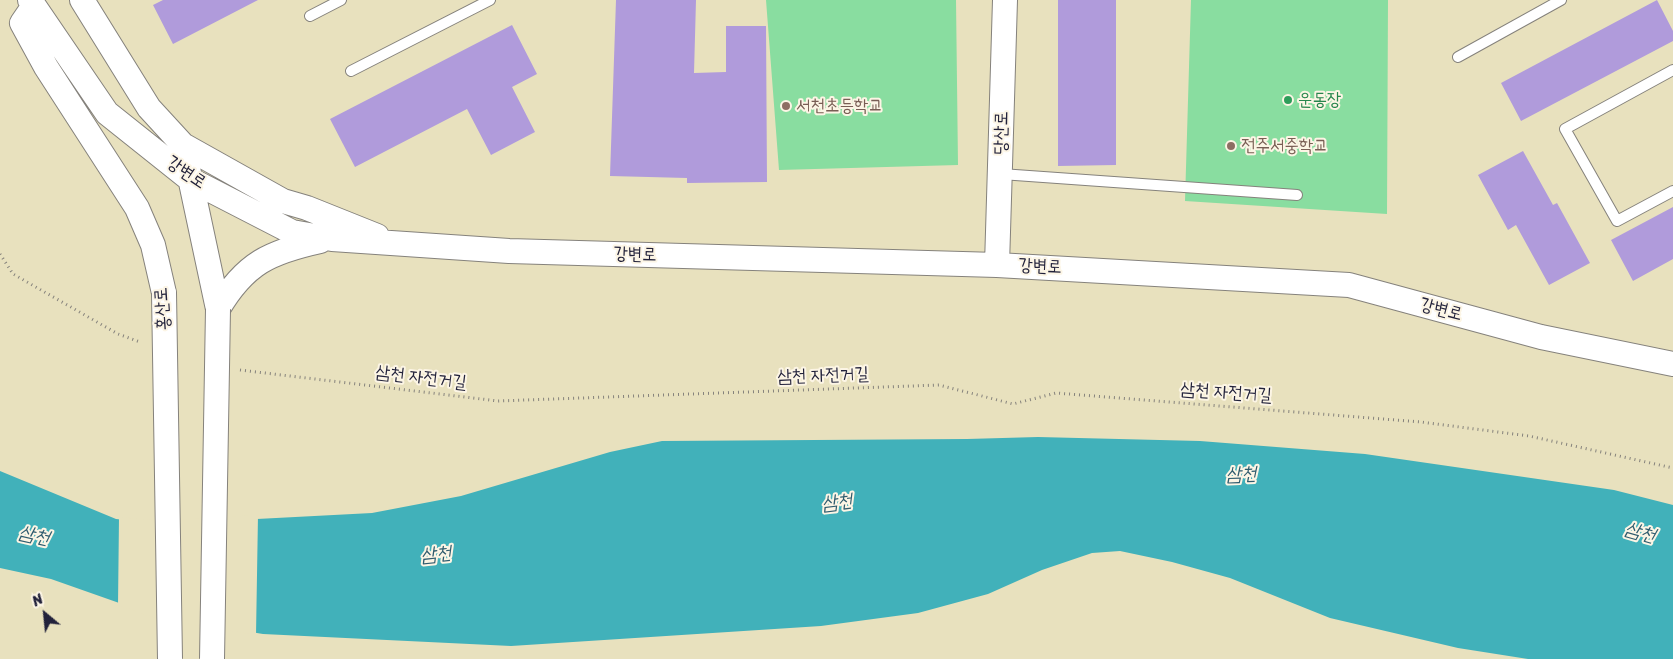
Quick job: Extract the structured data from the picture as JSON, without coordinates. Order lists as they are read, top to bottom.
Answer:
{
  "streets": {
    "street": ["당산로", "강변로", "홍산로"],
    "path": ["삼천 자전거길"]
  },
  "crossings": [
    ["당산로", "강변로"],
    ["강변로", "홍산로"]
  ],
  "water": ["삼천"],
  "places": ["운동장", "서천초등학교", "전주서중학교"],
  "north": "top left"
}
